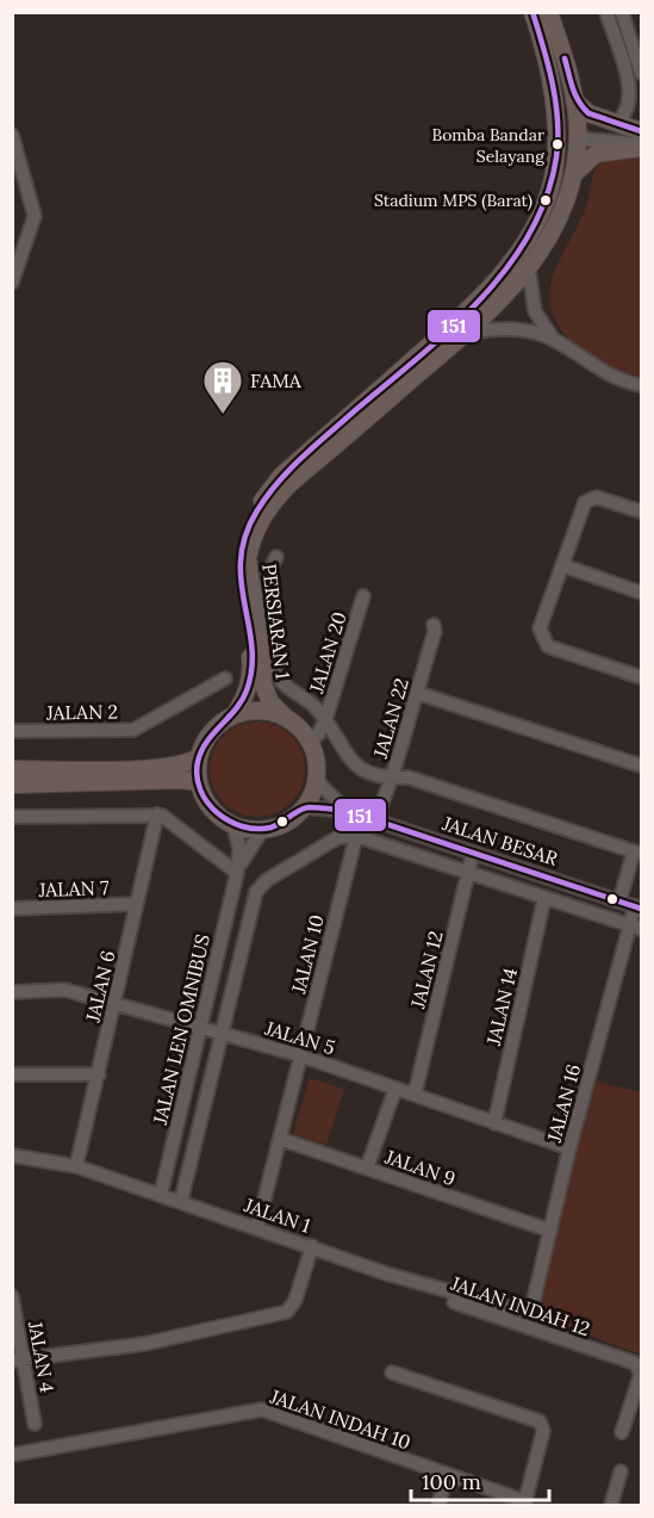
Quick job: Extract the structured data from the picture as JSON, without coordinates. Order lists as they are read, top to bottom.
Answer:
{
  "streets": {
    "main road": ["PERSIARAN 1"],
    "street": [
      "JALAN 20",
      "JALAN 2",
      "JALAN 22",
      "JALAN BESAR",
      "JALAN 7",
      "JALAN 10",
      "JALAN 12",
      "JALAN 6",
      "JALAN 14",
      "JALAN LEN OMNIBUS",
      "JALAN 5",
      "JALAN 16",
      "JALAN 9",
      "JALAN 1",
      "JALAN INDAH 12",
      "JALAN 4",
      "JALAN INDAH 10"
    ]
  },
  "crossings": [
    ["PERSIARAN 1", "JALAN BESAR"],
    ["PERSIARAN 1", "JALAN LEN OMNIBUS"],
    ["JALAN 22", "JALAN BESAR"],
    ["JALAN 22", "JALAN 10"],
    ["JALAN BESAR", "JALAN 10"],
    ["JALAN BESAR", "JALAN 12"],
    ["JALAN BESAR", "JALAN LEN OMNIBUS"],
    ["JALAN BESAR", "JALAN 16"],
    ["JALAN 7", "JALAN 6"],
    ["JALAN 10", "JALAN 5"],
    ["JALAN 10", "JALAN 9"],
    ["JALAN 10", "JALAN 1"],
    ["JALAN 12", "JALAN 5"],
    ["JALAN 6", "JALAN 5"],
    ["JALAN 6", "JALAN 1"],
    ["JALAN 14", "JALAN 5"],
    ["JALAN LEN OMNIBUS", "JALAN 5"],
    ["JALAN LEN OMNIBUS", "JALAN 1"],
    ["JALAN 5", "JALAN 16"],
    ["JALAN 16", "JALAN 9"],
    ["JALAN 16", "JALAN 1"],
    ["JALAN 1", "JALAN INDAH 12"]
  ],
  "places": {
    "other": ["Bomba Bandar Selayang", "Stadium MPS (Barat)"],
    "building": ["FAMA"]
  },
  "lines": ["transit line 151"],
  "scale_bar": "100 m"
}
